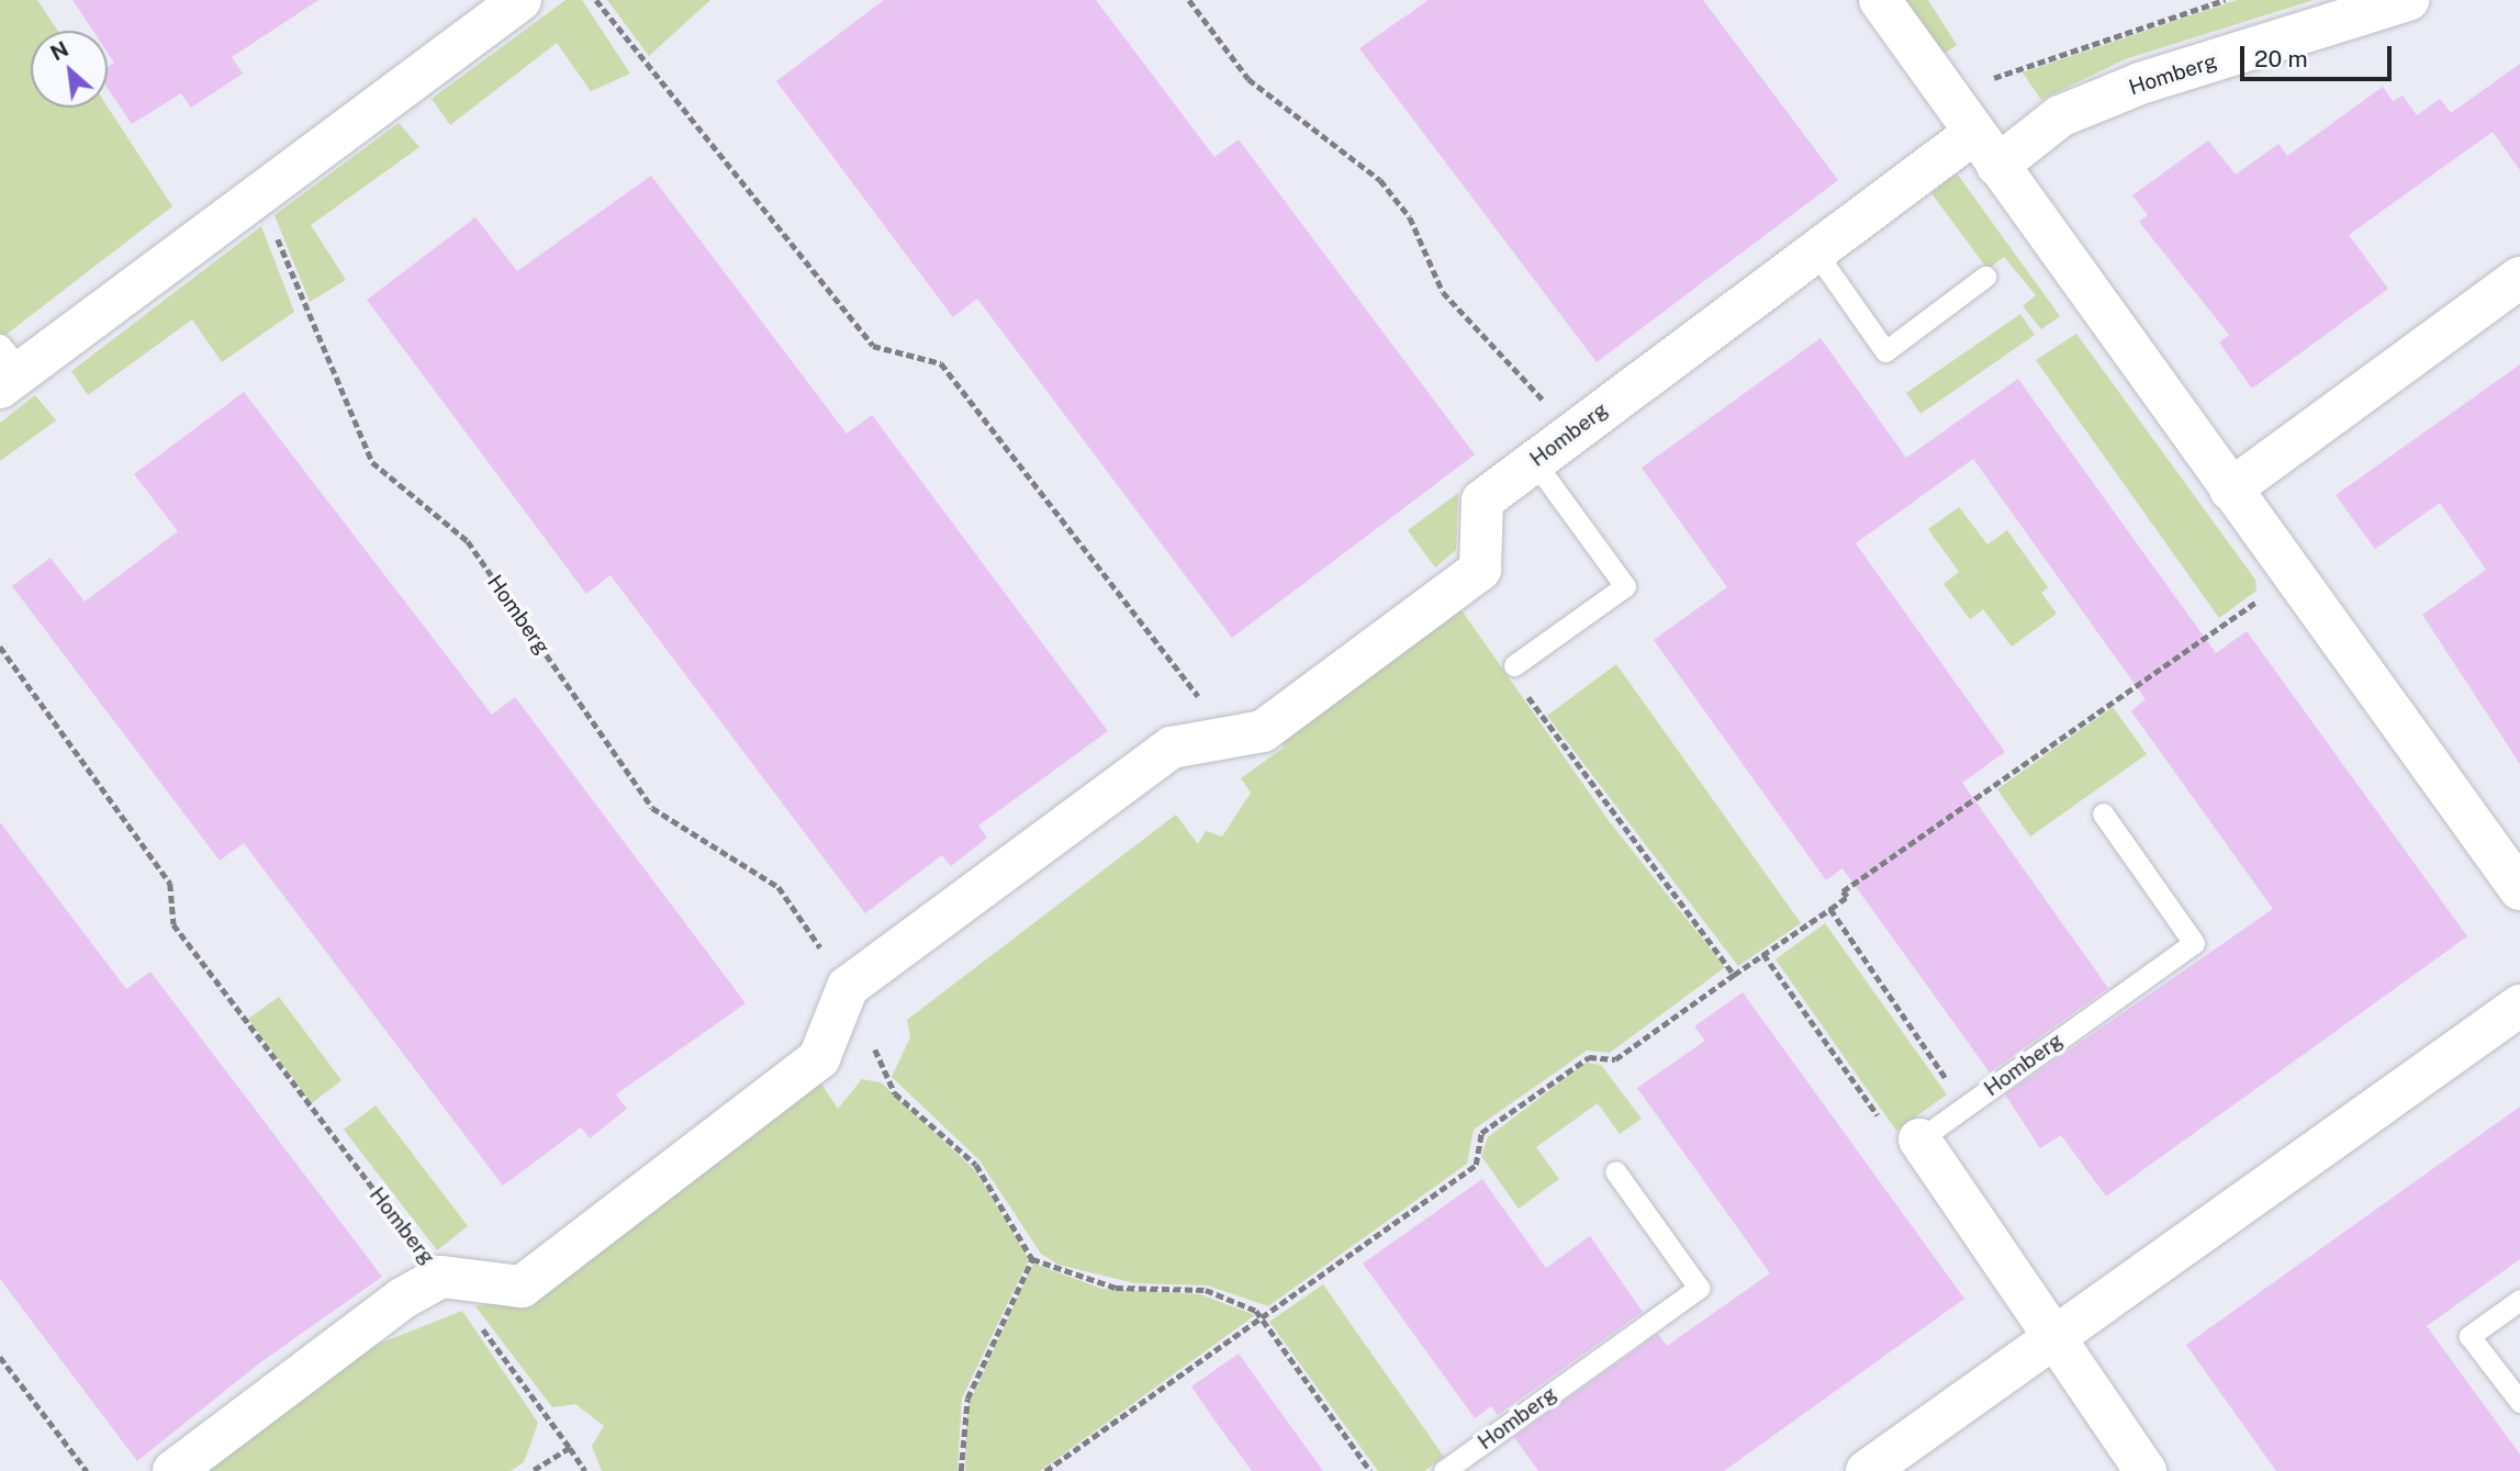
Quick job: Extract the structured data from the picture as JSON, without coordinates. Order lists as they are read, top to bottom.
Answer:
{
  "streets": {
    "street": ["Homberg"]
  },
  "scale_bar": "20 m",
  "north": "top left"
}
